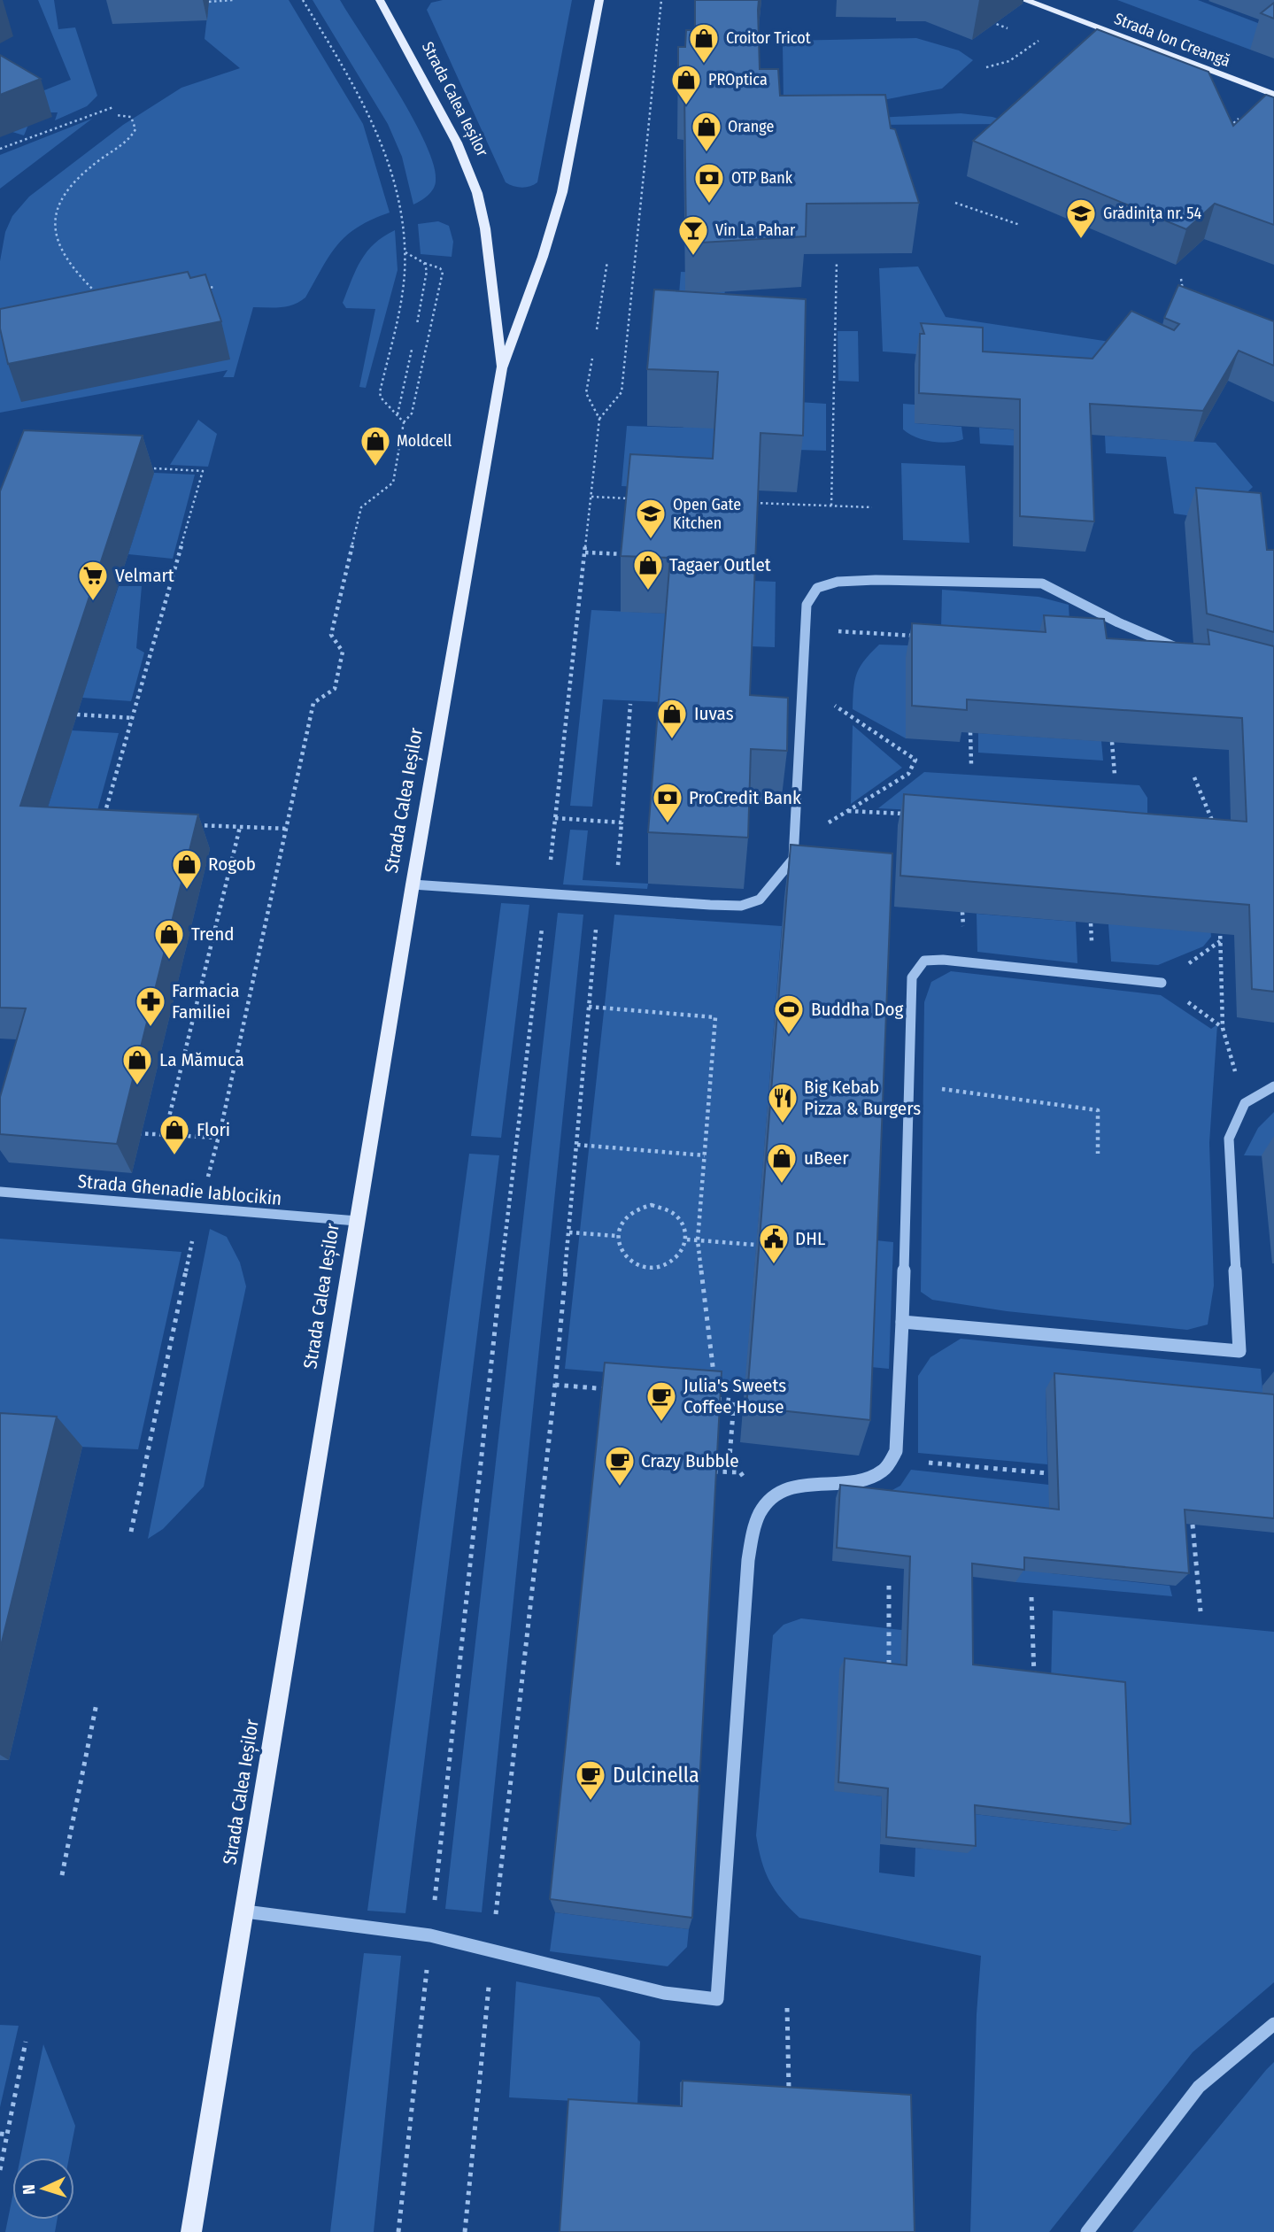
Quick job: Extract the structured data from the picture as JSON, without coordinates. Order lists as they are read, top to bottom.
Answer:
{
  "streets": {
    "main road": ["Strada Ion Creangă", "Strada Calea Ieșilor"],
    "street": ["Strada Ghenadie Iablocikin"]
  },
  "crossings": [
    ["Strada Calea Ieșilor", "Strada Ghenadie Iablocikin"]
  ],
  "places": {
    "shop": [
      "Croitor Tricot",
      "PROptica",
      "Orange",
      "Moldcell",
      "Tagaer Outlet",
      "Iuvas",
      "Rogob",
      "Trend",
      "La Mămuca",
      "Flori",
      "uBeer"
    ],
    "bank": ["OTP Bank", "ProCredit Bank"],
    "school or university": ["Grădinița nr. 54", "Open Gate Kitchen"],
    "bar": ["Vin La Pahar"],
    "supermarket": ["Velmart"],
    "pharmacy": ["Farmacia Familiei"],
    "sports": ["Buddha Dog"],
    "restaurant": ["Big Kebab Pizza & Burgers"],
    "public building": ["DHL"],
    "cafe": ["Julia's Sweets Coffee House", "Crazy Bubble", "Dulcinella"]
  },
  "north": "left"
}
